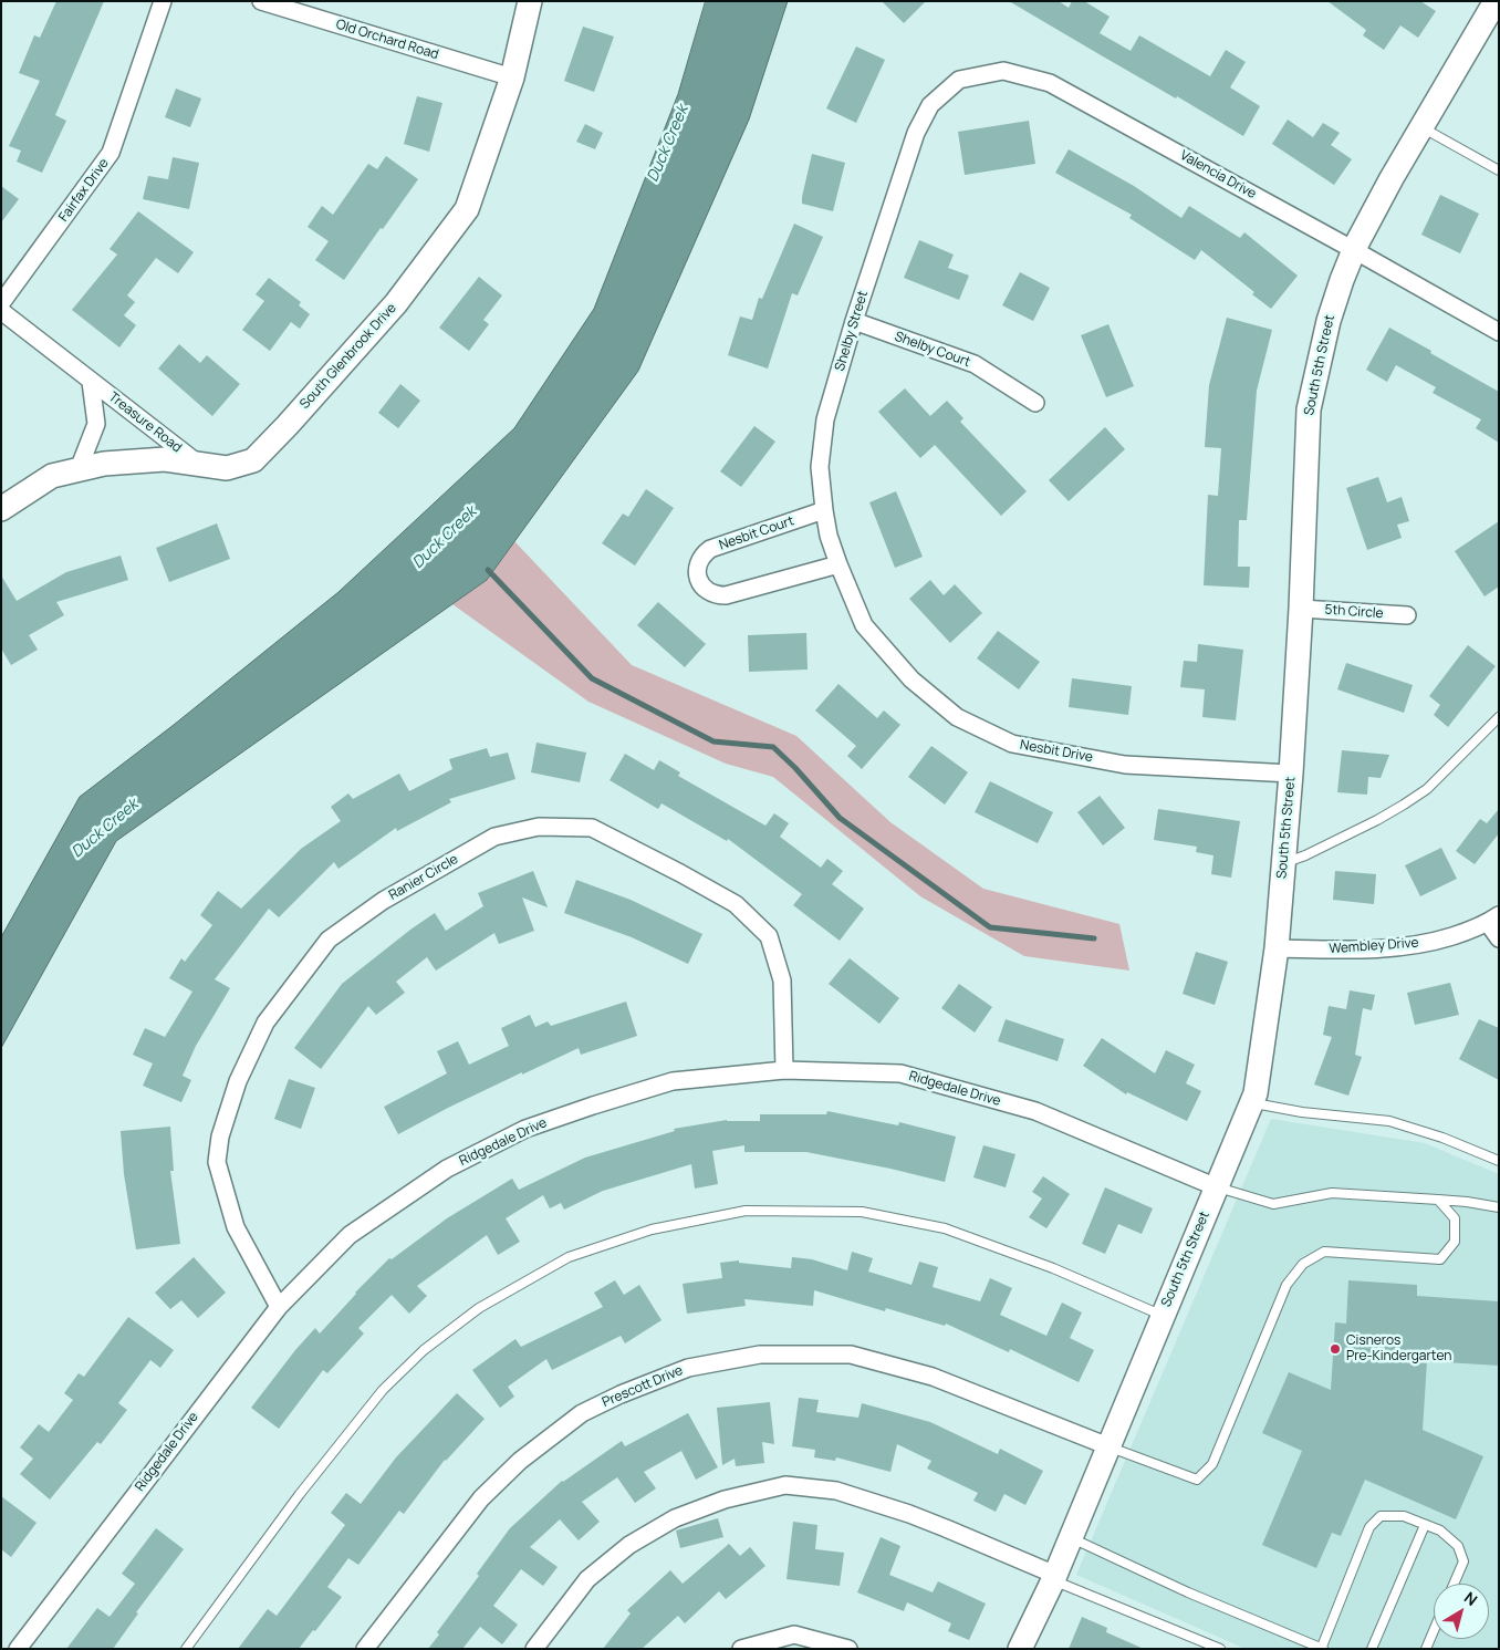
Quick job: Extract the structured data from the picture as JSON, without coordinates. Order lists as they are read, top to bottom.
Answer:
{
  "streets": {
    "street": [
      "Old Orchard Road",
      "Valencia Drive",
      "Fairfax Drive",
      "Shelby Street",
      "Shelby Court",
      "South Glenbrook Drive",
      "South 5th Street",
      "Treasure Road",
      "Nesbit Court",
      "5th Circle",
      "Nesbit Drive",
      "Ranier Circle",
      "Wembley Drive",
      "Ridgedale Drive",
      "Prescott Drive"
    ]
  },
  "crossings": [
    ["Old Orchard Road", "South Glenbrook Drive"],
    ["Valencia Drive", "Shelby Street"],
    ["Valencia Drive", "South 5th Street"],
    ["Shelby Street", "Shelby Court"],
    ["Shelby Street", "Nesbit Court"],
    ["Shelby Street", "Nesbit Drive"],
    ["South Glenbrook Drive", "Treasure Road"],
    ["South 5th Street", "5th Circle"],
    ["South 5th Street", "Nesbit Drive"],
    ["South 5th Street", "Wembley Drive"],
    ["South 5th Street", "Ridgedale Drive"],
    ["South 5th Street", "Prescott Drive"],
    ["Nesbit Court", "Nesbit Drive"],
    ["Ranier Circle", "Ridgedale Drive"]
  ],
  "water": ["Duck Creek"],
  "places": ["Cisneros Pre-Kindergarten"],
  "north": "top right"
}
